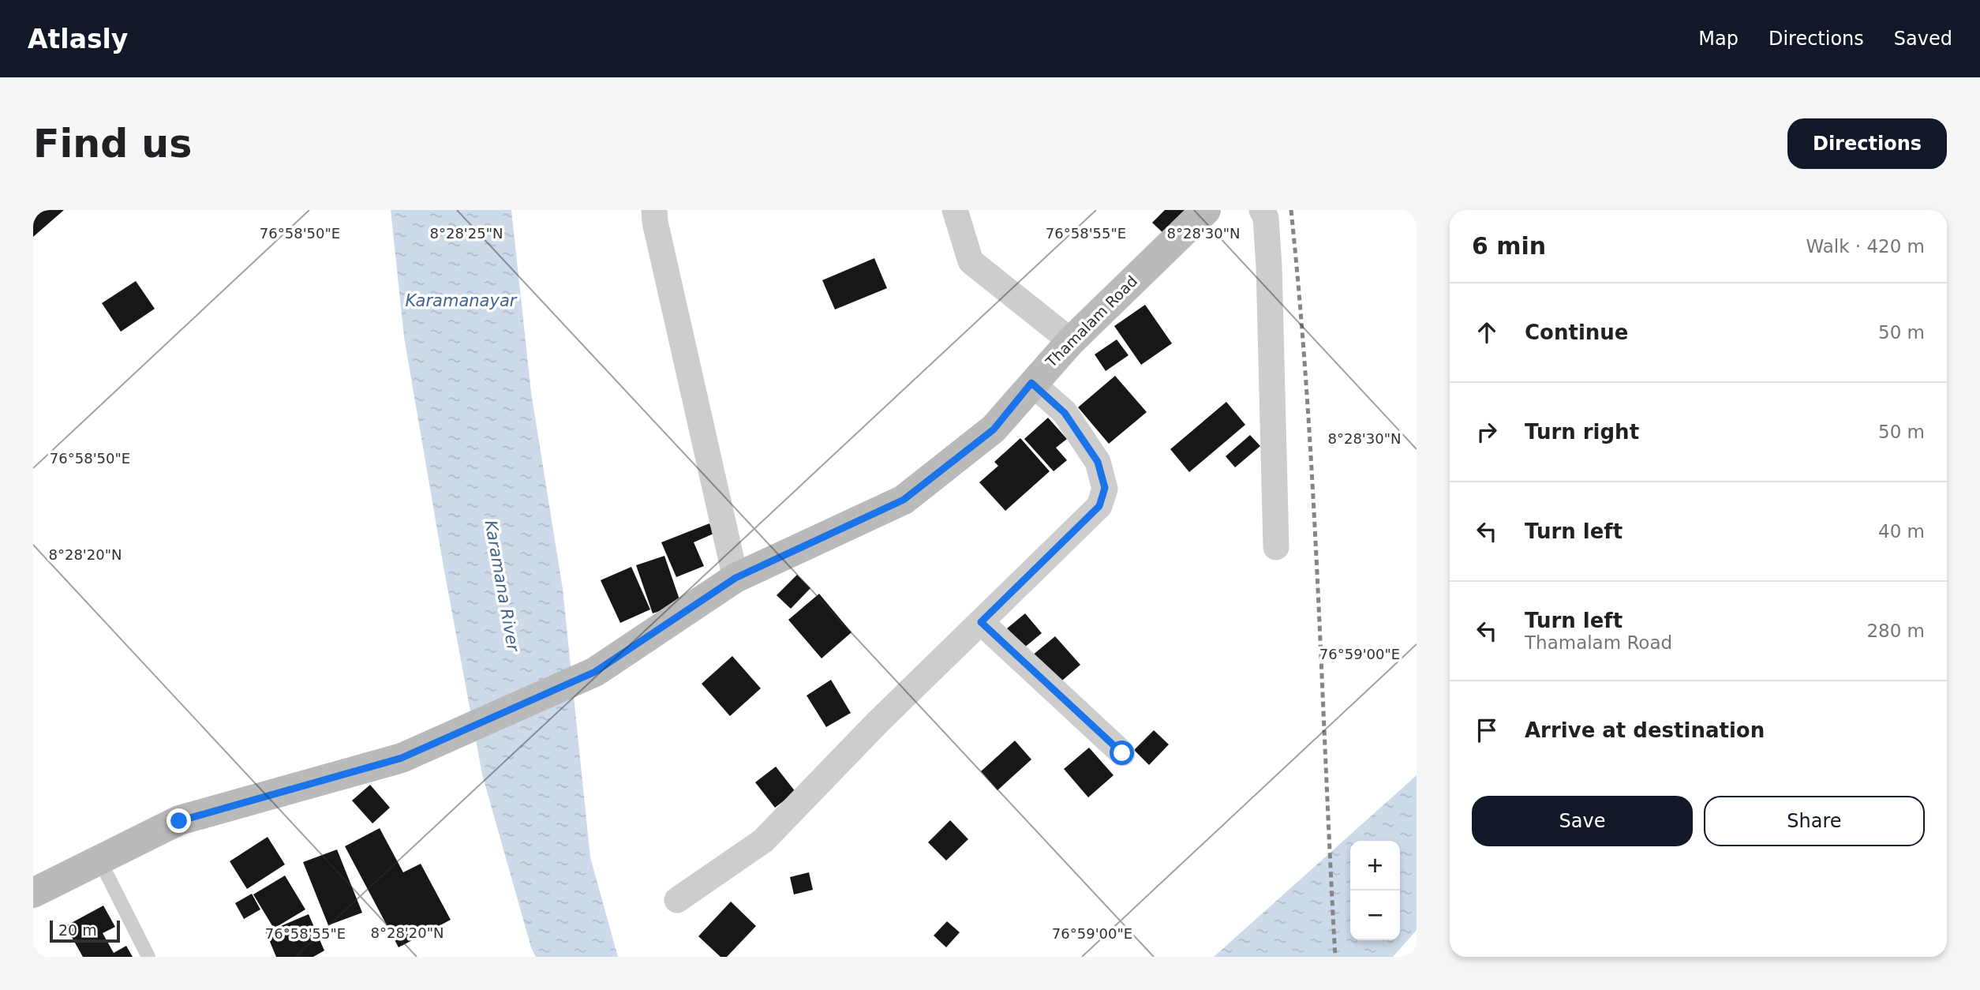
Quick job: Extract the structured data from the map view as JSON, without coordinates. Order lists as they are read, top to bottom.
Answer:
{
  "streets": {
    "street": ["Thamalam Road"]
  },
  "water": ["Karamanayar", "Karamana River"],
  "scale_bar": "20 m",
  "page": {
    "header": "Atlasly",
    "nav": ["Map", "Directions", "Saved"],
    "buttons": [
      "Directions",
      ["Save", "Share"]
    ],
    "title": "Find us",
    "heading": ["6 min", "Walk · 420 m"],
    "list": [
      ["Continue", "50 m"],
      ["Turn right", "50 m"],
      ["Turn left", "40 m"],
      ["Turn left", "Thamalam Road", "280 m"],
      "Arrive at destination"
    ],
    "map_buttons": ["+", "−"],
    "scale": "20 m"
  },
  "coordinates": [
    "76°58'50\"E",
    "76°58'55\"E",
    "8°28'30\"N",
    "8°28'25\"N",
    "8°28'20\"N",
    "76°59'00\"E"
  ]
}
